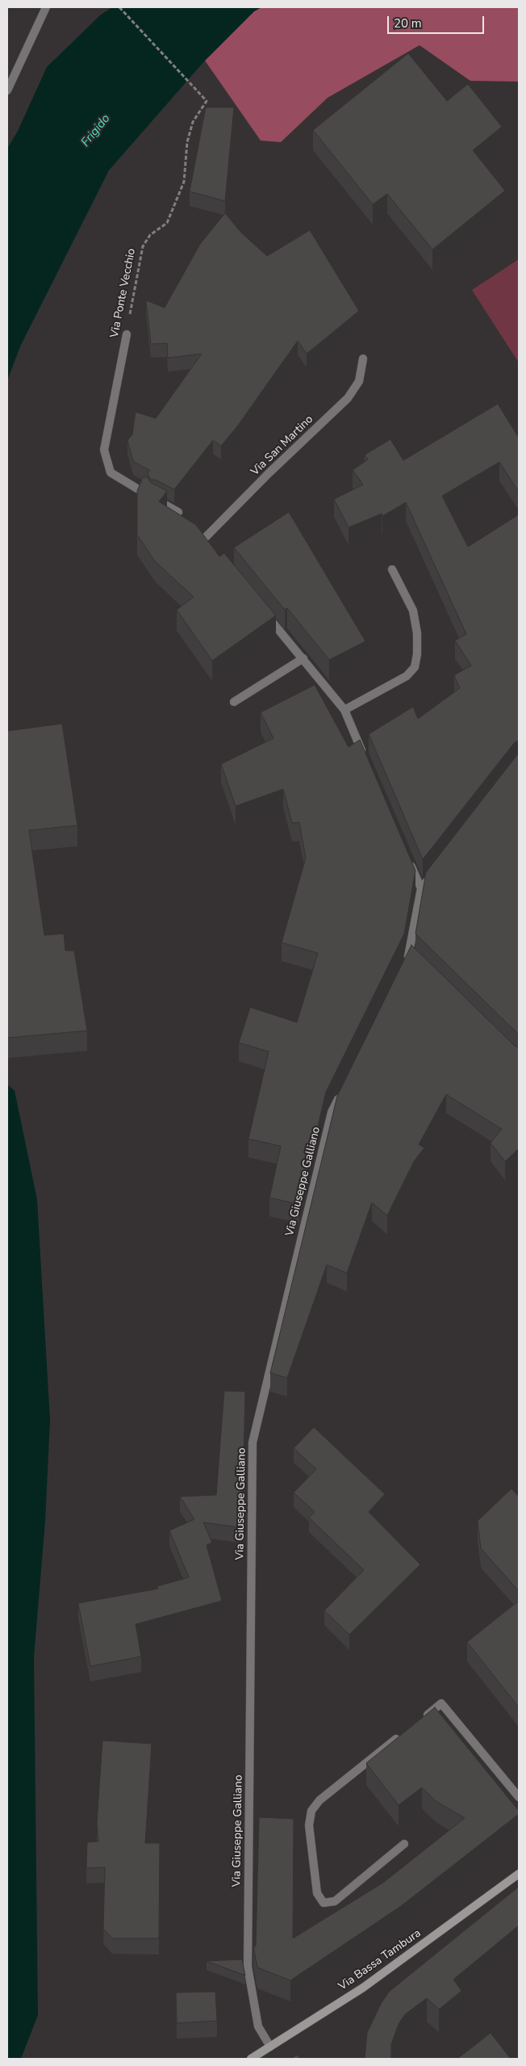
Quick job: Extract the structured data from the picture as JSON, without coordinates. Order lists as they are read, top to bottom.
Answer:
{
  "streets": {
    "street": [
      "Via Ponte Vecchio",
      "Via San Martino",
      "Via Giuseppe Galliano",
      "Via Bassa Tambura"
    ]
  },
  "crossings": [
    ["Via Giuseppe Galliano", "Via Bassa Tambura"]
  ],
  "water": ["Frigido"],
  "scale_bar": "20 m"
}
